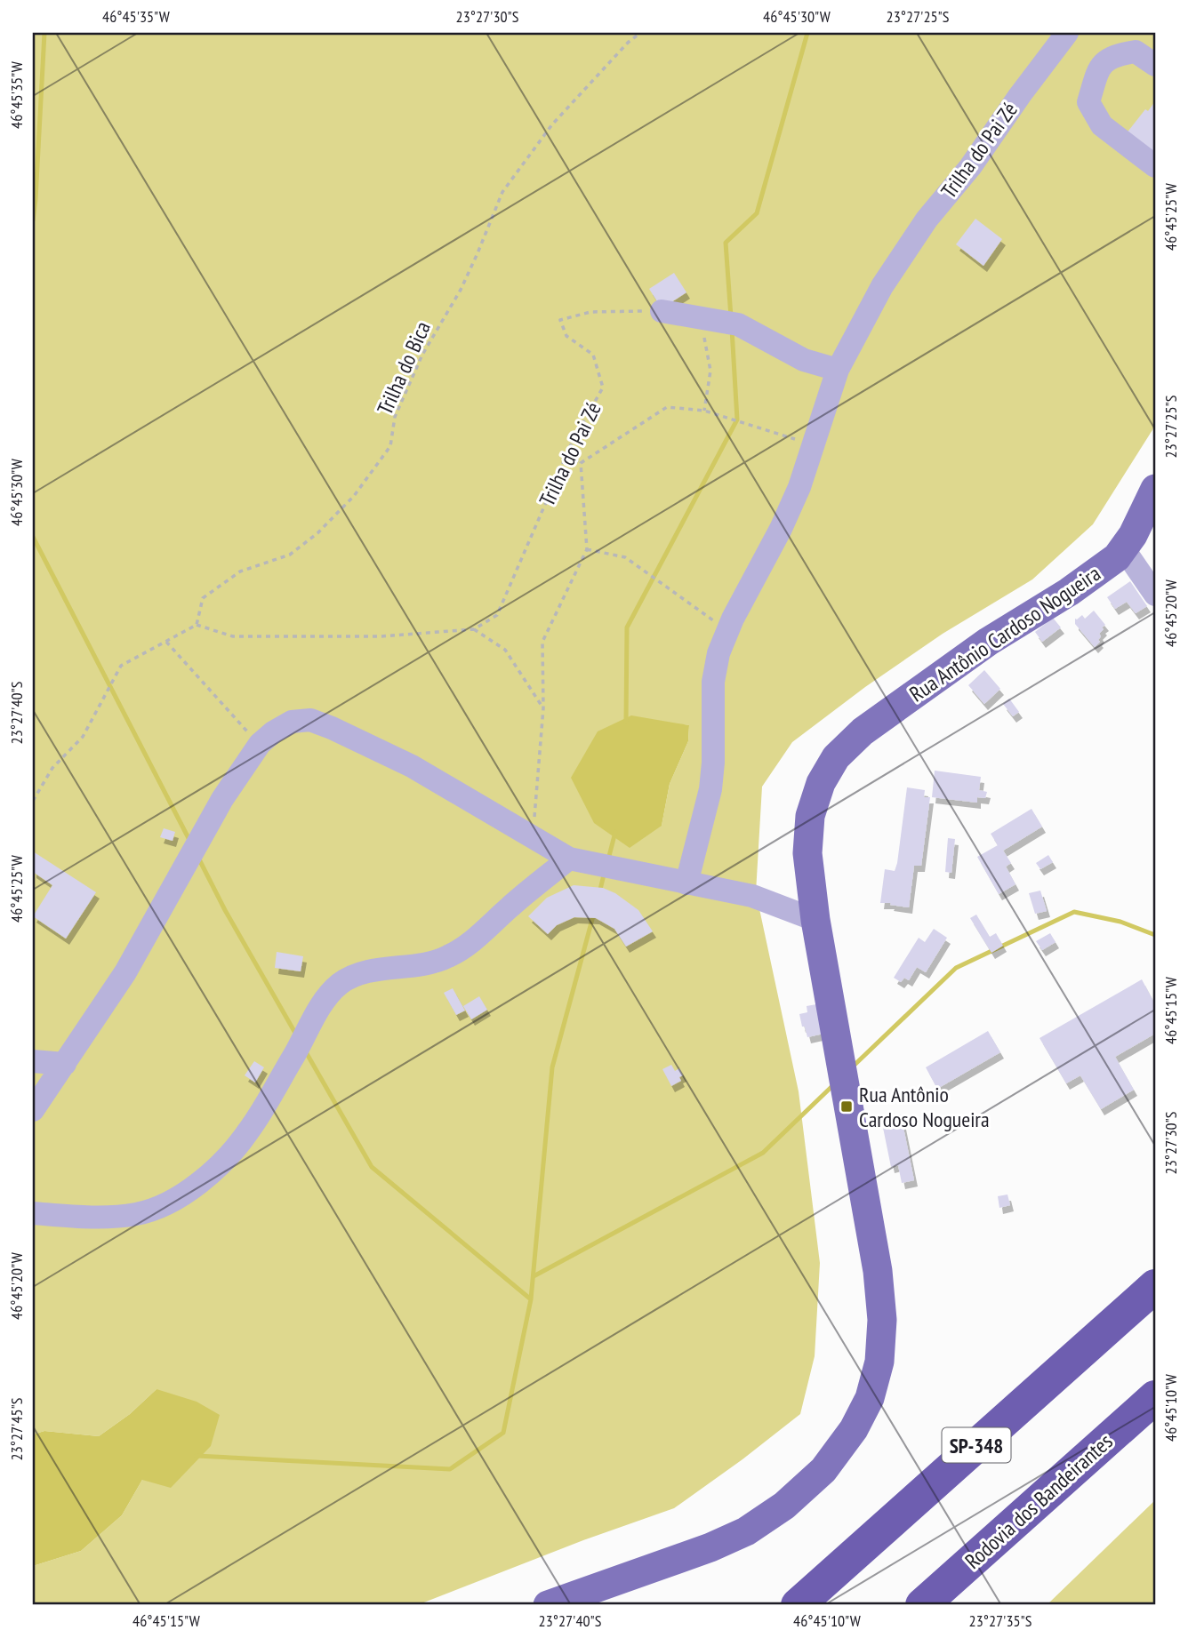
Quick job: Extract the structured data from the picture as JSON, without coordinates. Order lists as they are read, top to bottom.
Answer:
{
  "streets": {
    "highway": ["SP-348", "Rodovia dos Bandeirantes"],
    "main road": ["Rua Antônio Cardoso Nogueira"],
    "street": ["Trilha do Pai Zé"],
    "path": ["Trilha do Bica"]
  },
  "places": {
    "transit": ["Rua Antônio Cardoso Nogueira"]
  },
  "coordinates": [
    "46°45'35\"W",
    "23°27'30\"S",
    "46°45'30\"W",
    "23°27'25\"S",
    "46°45'25\"W",
    "46°45'20\"W",
    "23°27'40\"S",
    "46°45'15\"W",
    "46°45'10\"W",
    "23°27'45\"S",
    "23°27'35\"S"
  ]
}
